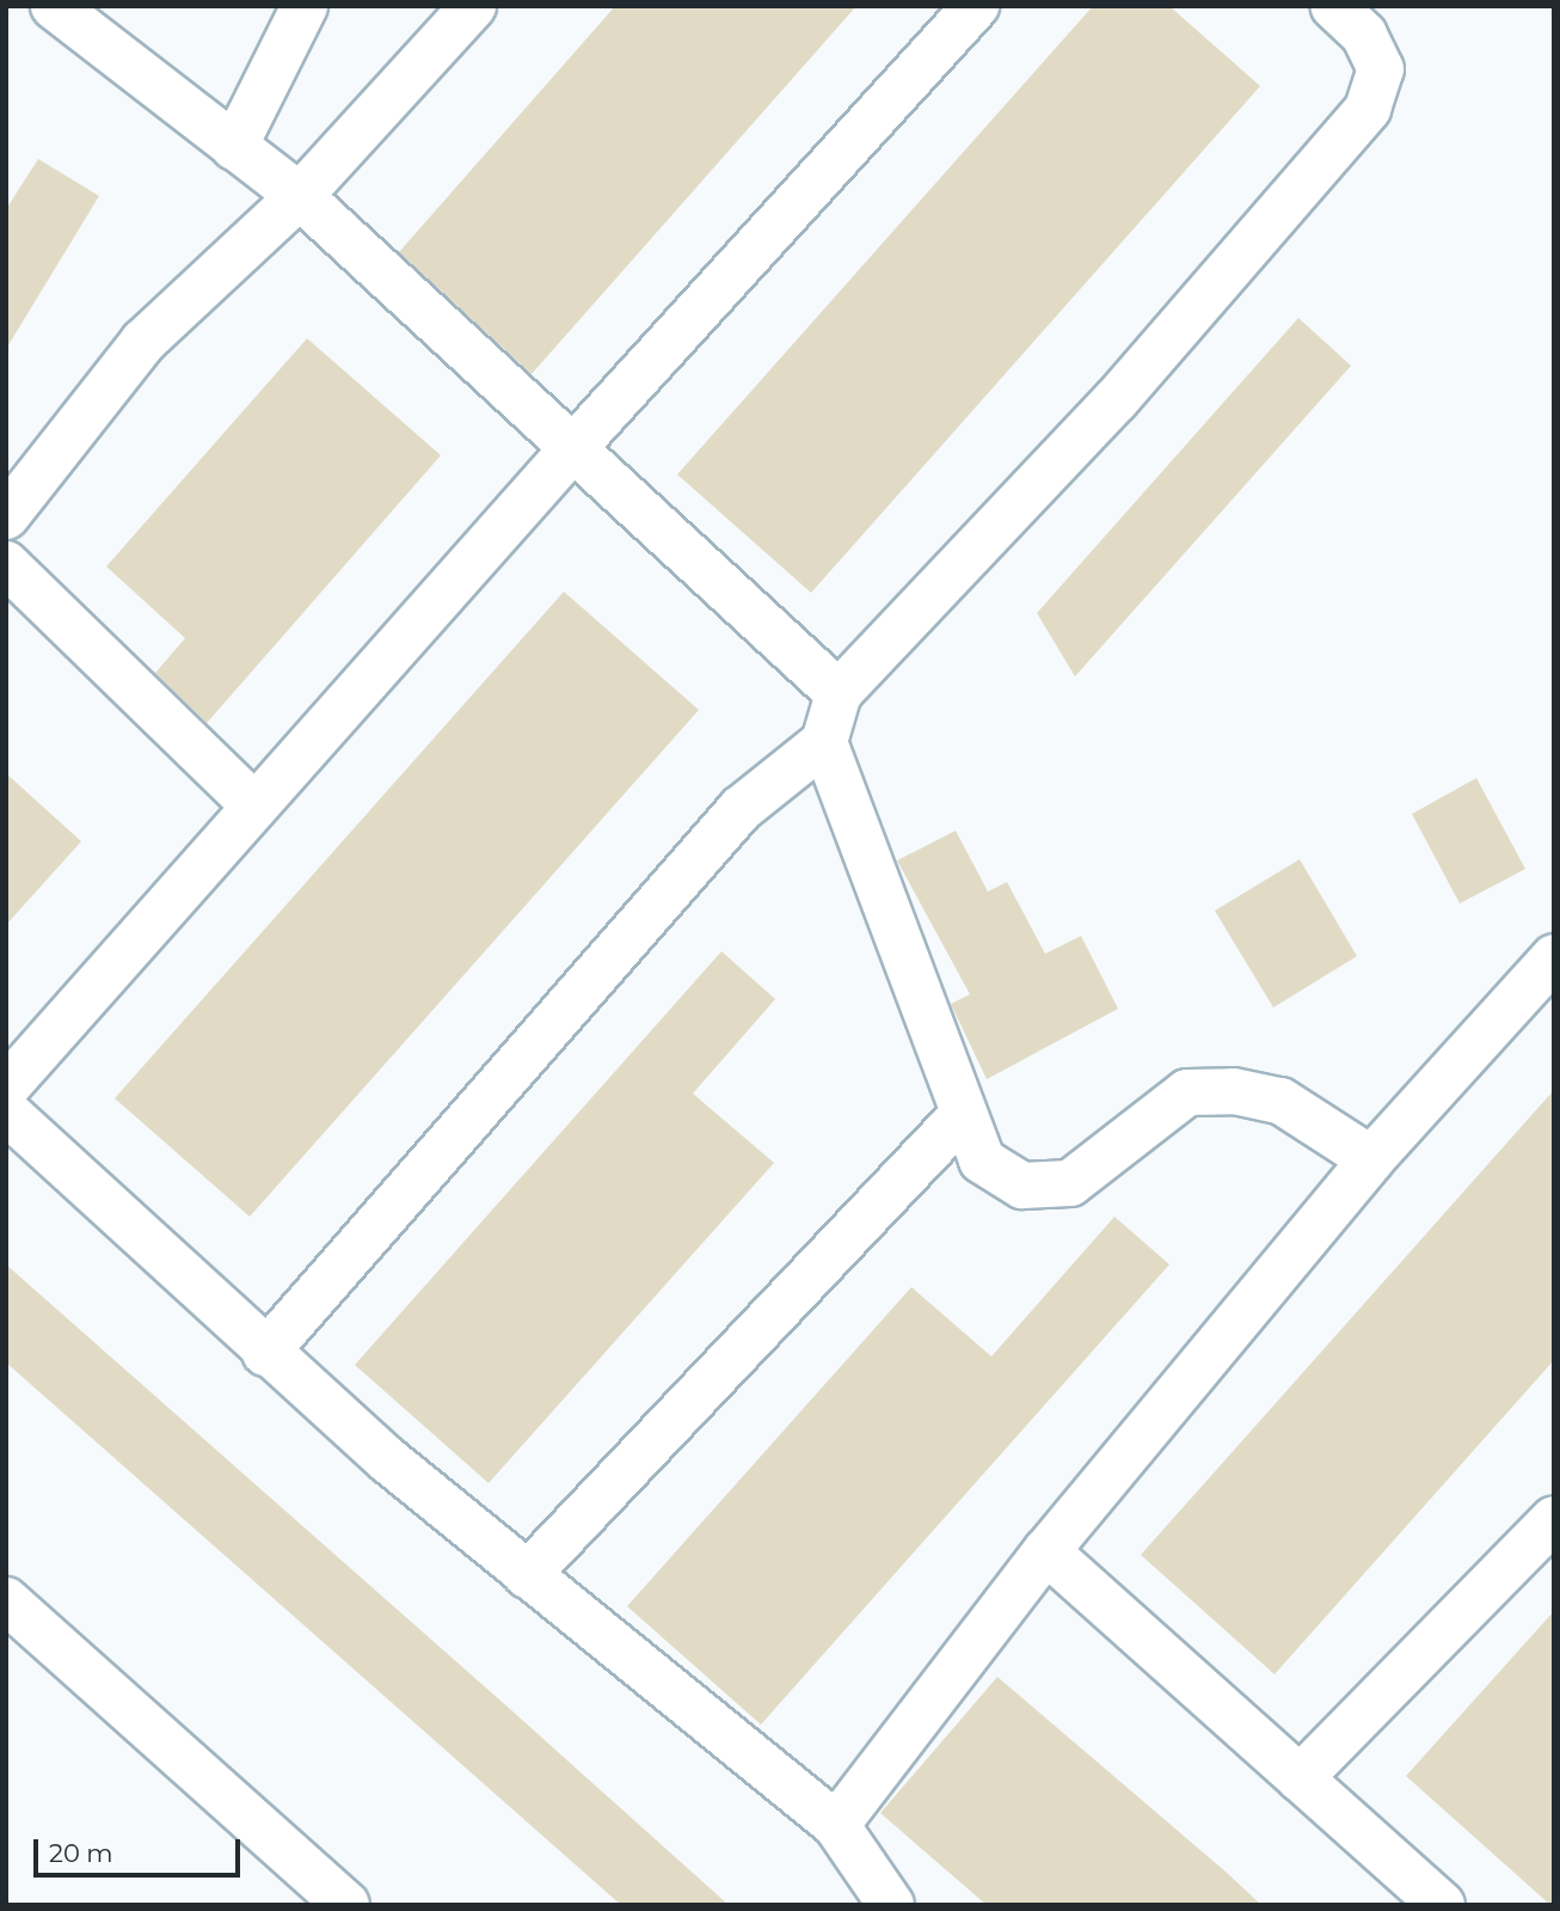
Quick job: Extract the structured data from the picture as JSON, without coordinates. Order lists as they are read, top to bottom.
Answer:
{
  "scale_bar": "20 m"
}
